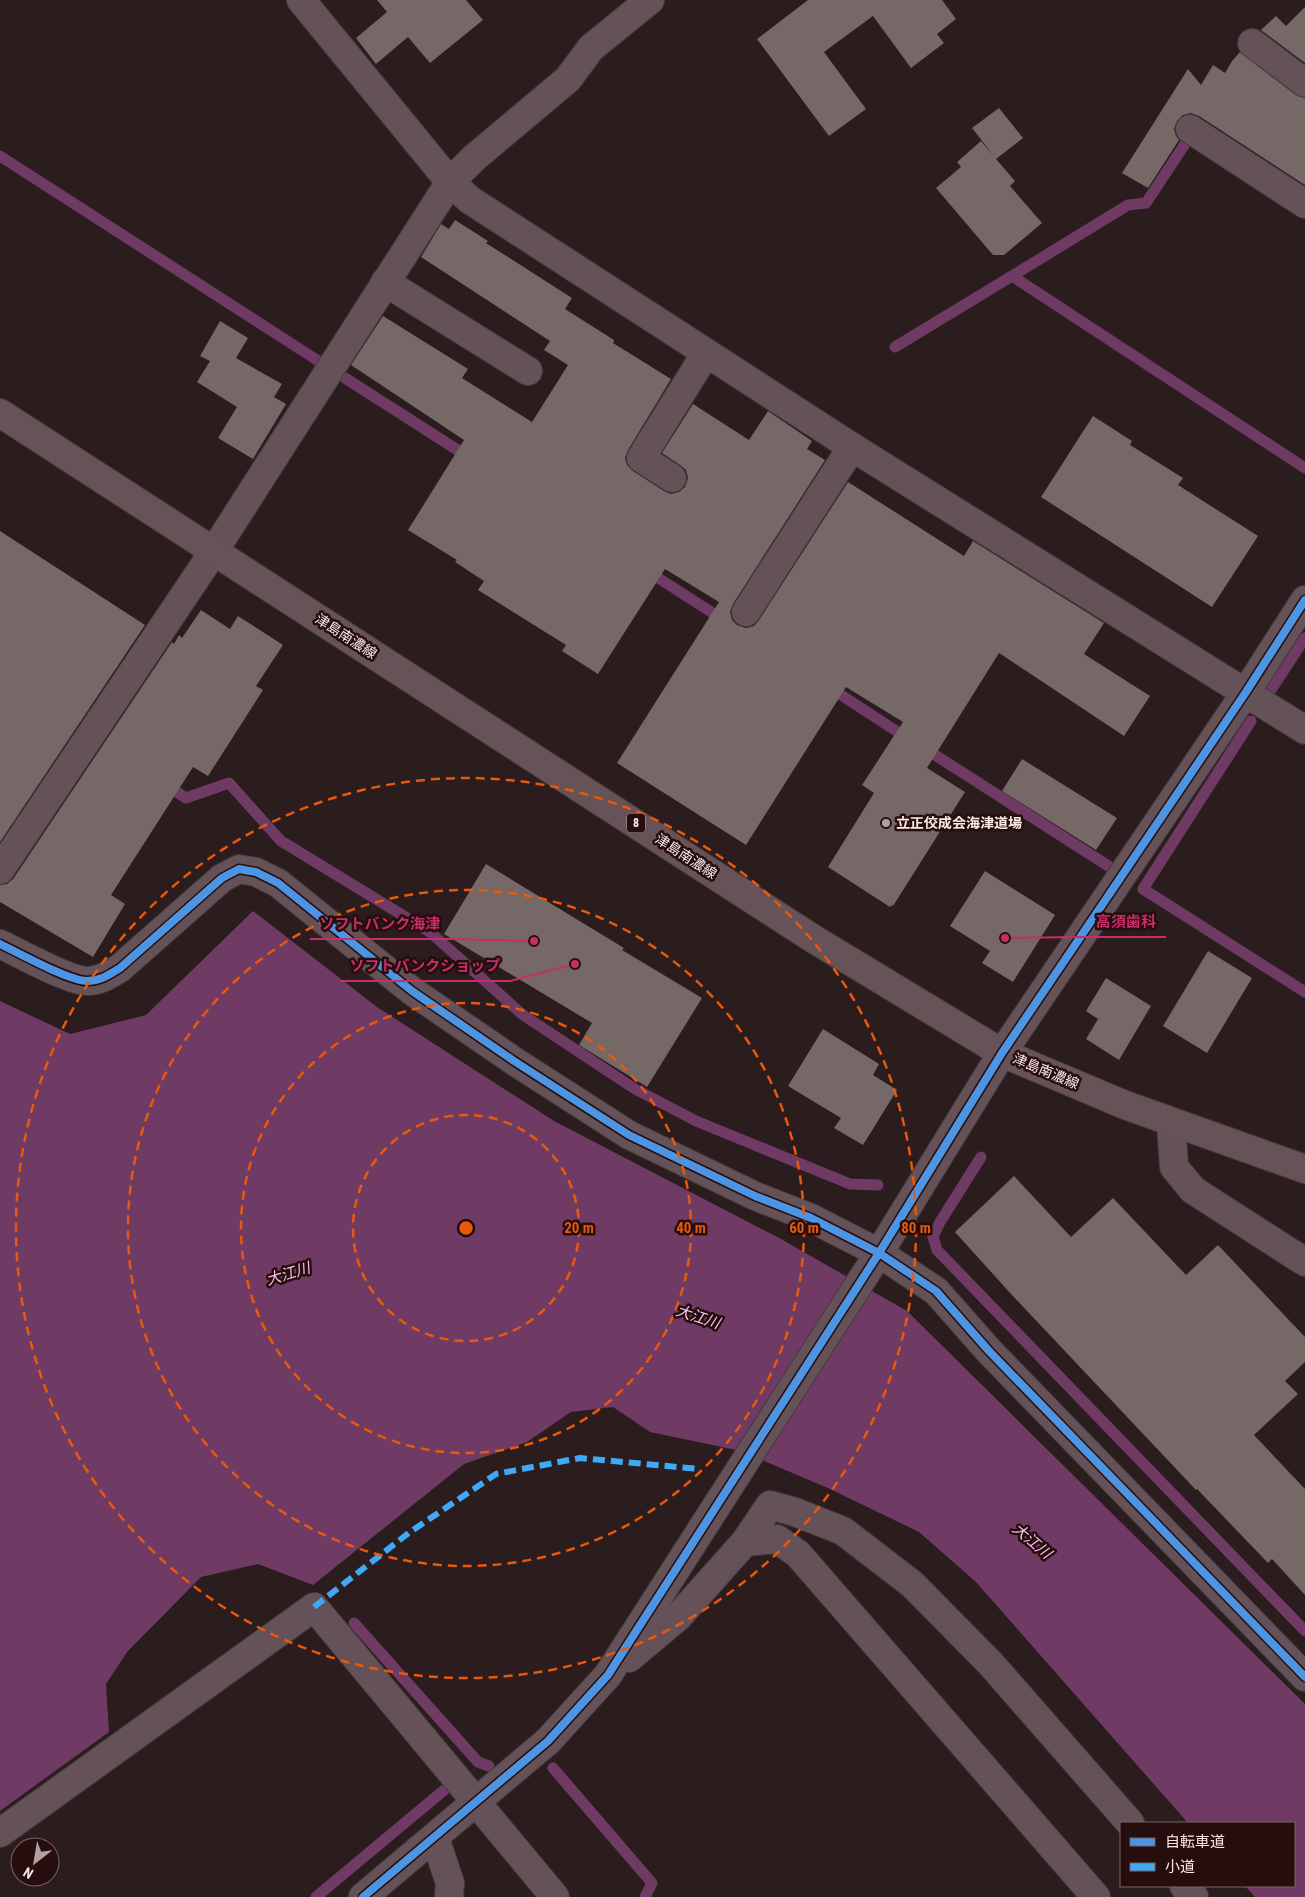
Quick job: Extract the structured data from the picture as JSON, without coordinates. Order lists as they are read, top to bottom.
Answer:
{
  "streets": {
    "main road": ["津島南濃線", "8"]
  },
  "water": ["大江川"],
  "places": [
    "立正佼成会海津道場",
    "高須歯科",
    "ソフトバンク海津",
    "ソフトバンクショップ"
  ],
  "legend": ["自転車道", "小道"],
  "north": "bottom left",
  "rings": [
    "20 m",
    "40 m",
    "60 m",
    "80 m"
  ]
}
